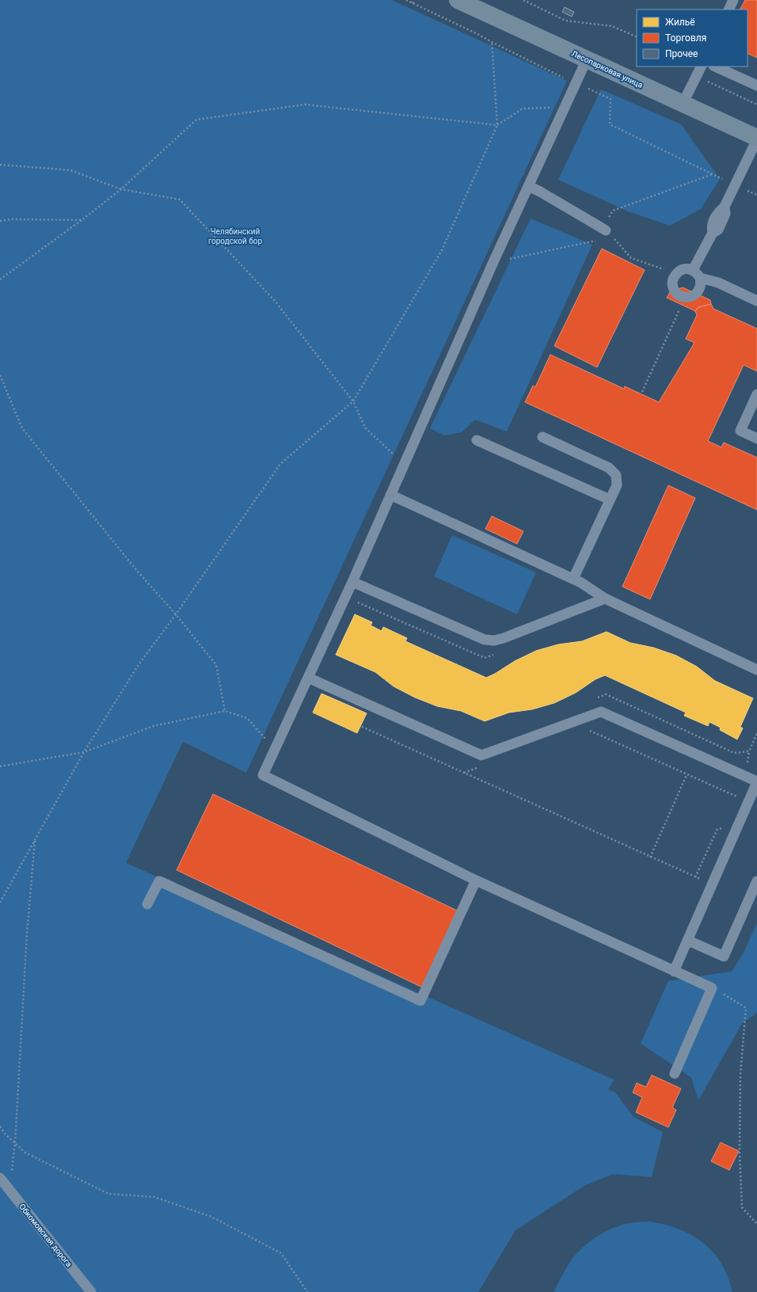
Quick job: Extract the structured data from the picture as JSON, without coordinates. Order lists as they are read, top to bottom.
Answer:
{
  "streets": {
    "main road": ["Лесопарковая улица"],
    "lane": ["Обкомовская дорога"]
  },
  "parks": ["Челябинский городской бор"],
  "legend": ["Жильё", "Торговля", "Прочее"]
}
